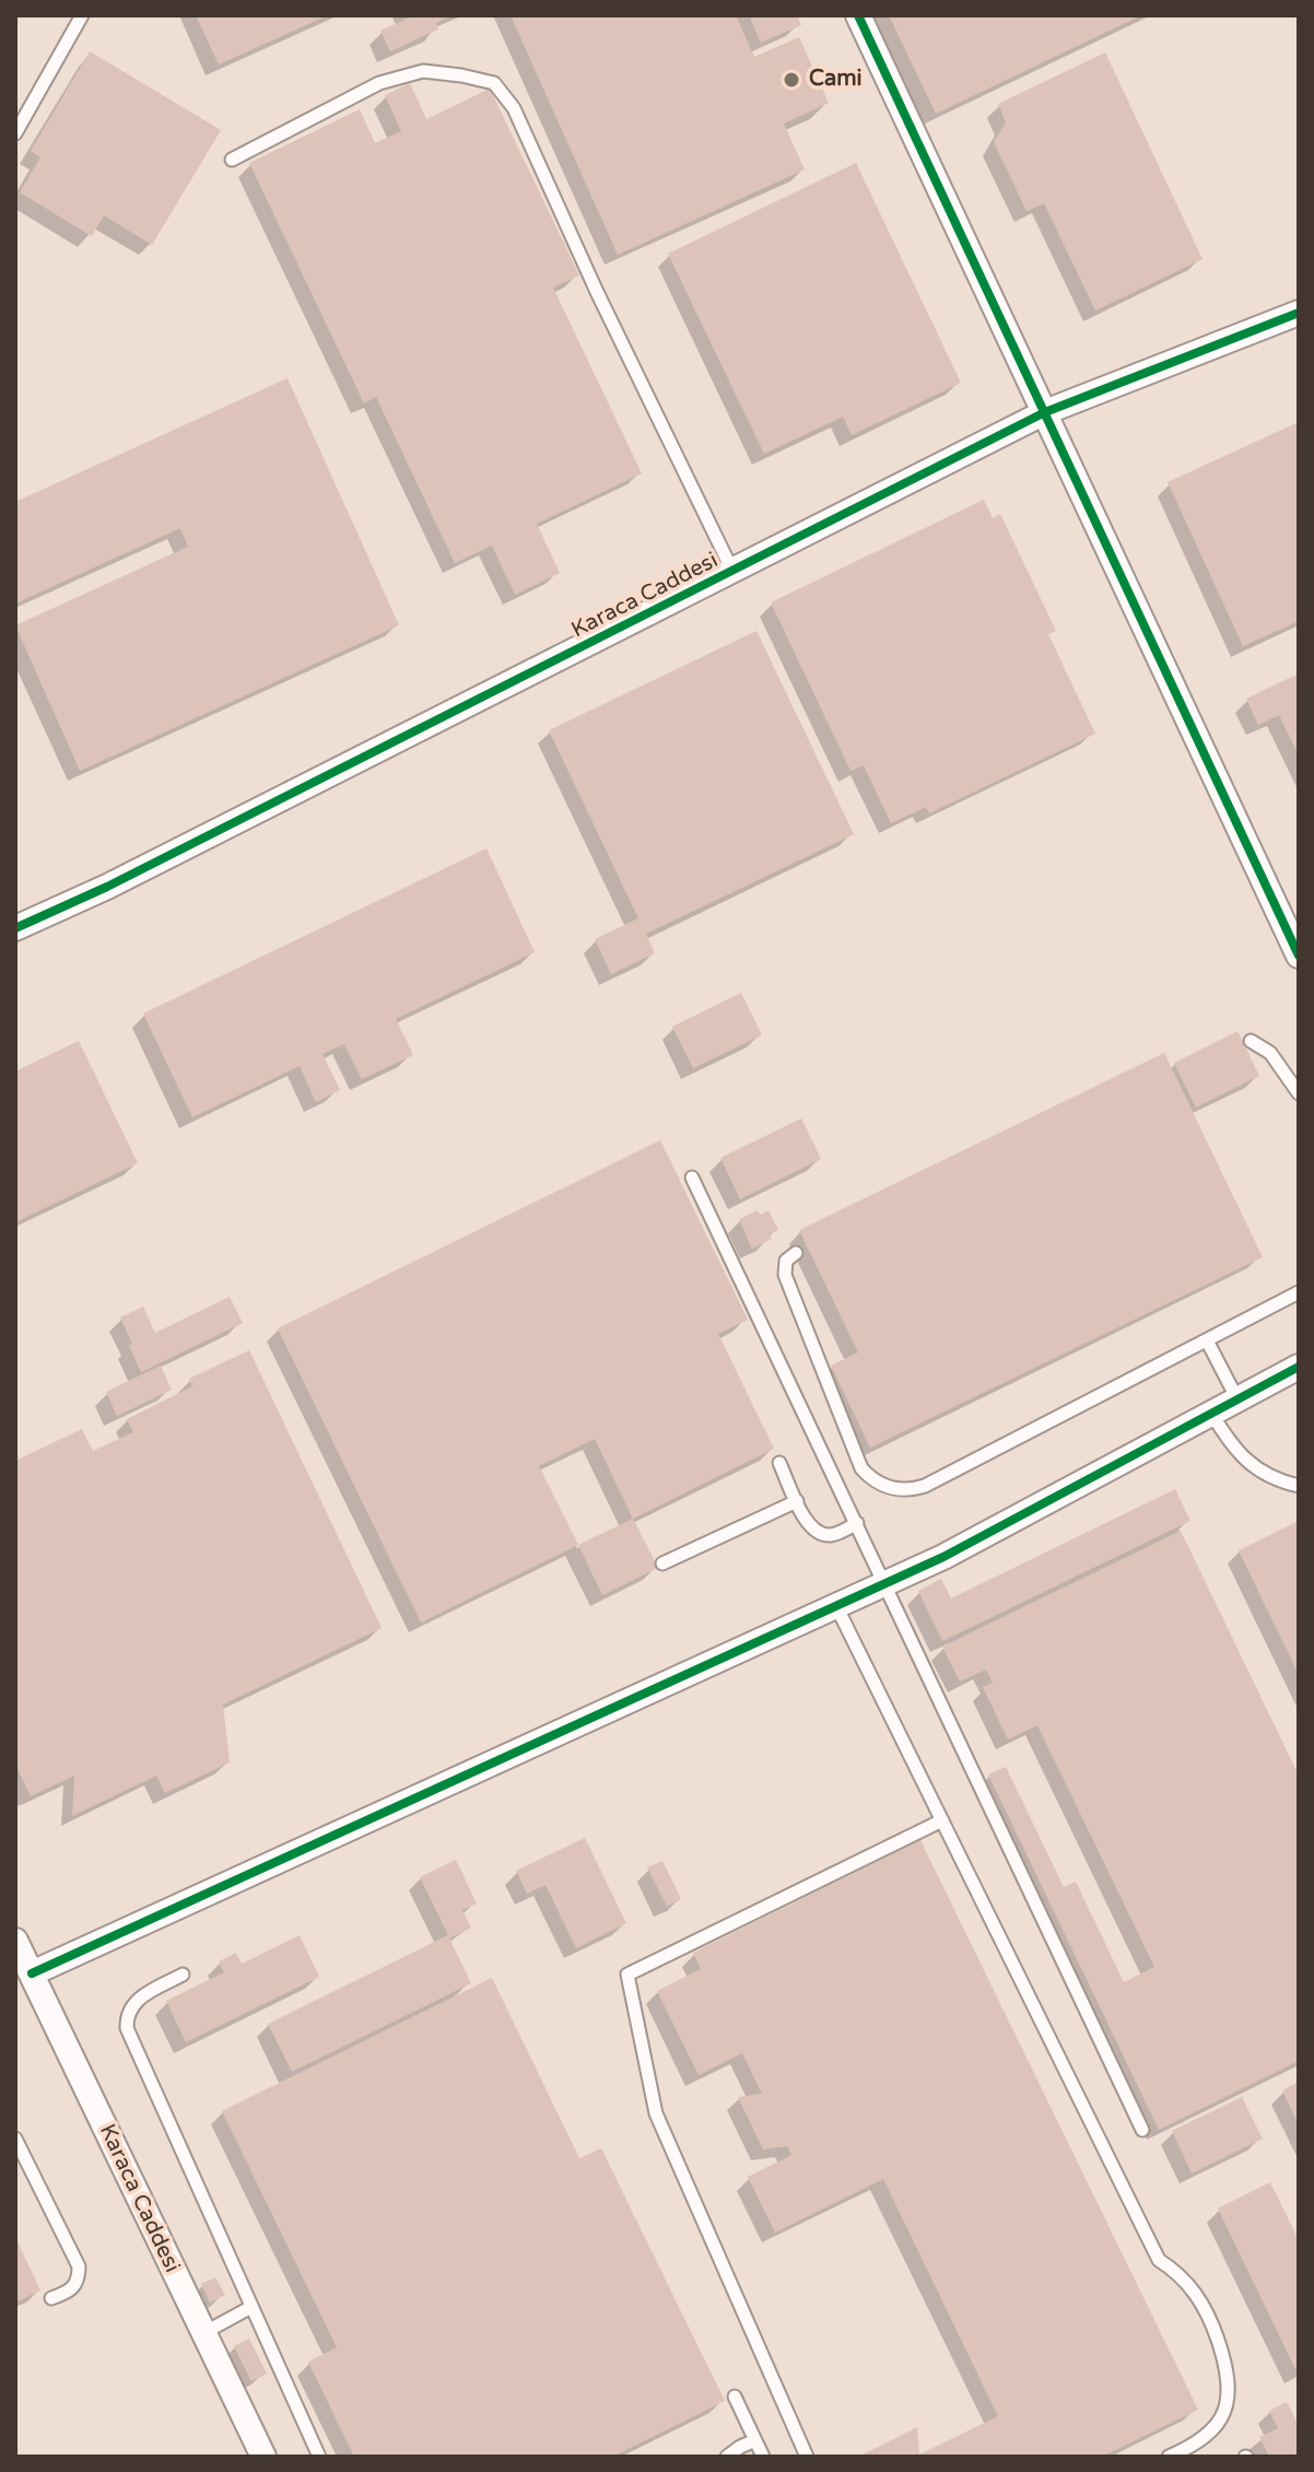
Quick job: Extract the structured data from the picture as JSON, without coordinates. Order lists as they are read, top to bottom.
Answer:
{
  "streets": {
    "street": ["Karaca Caddesi"]
  },
  "places": ["Cami"]
}
